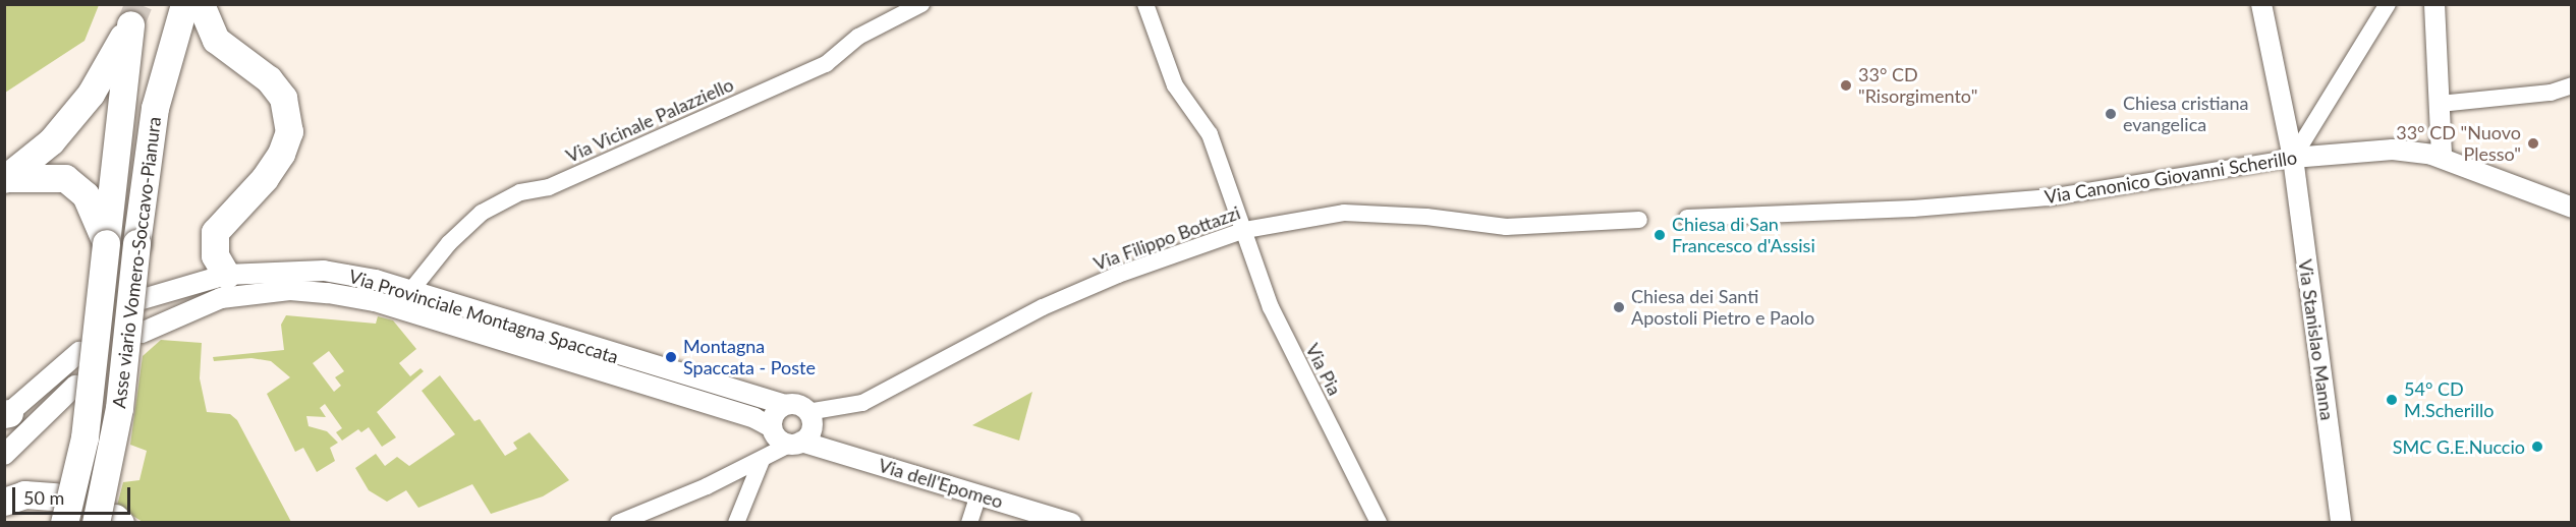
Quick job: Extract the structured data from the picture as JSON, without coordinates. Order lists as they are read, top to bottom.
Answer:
{
  "streets": {
    "highway": ["Asse viario Vomero-Soccavo-Pianura"],
    "street": [
      "Via Vicinale Palazziello",
      "Via Canonico Giovanni Scherillo",
      "Via Filippo Bottazzi",
      "Via Provinciale Montagna Spaccata",
      "Via Stanislao Manna",
      "Via Pia",
      "Via dell'Epomeo"
    ]
  },
  "crossings": [
    ["Via Vicinale Palazziello", "Via Provinciale Montagna Spaccata"],
    ["Via Canonico Giovanni Scherillo", "Via Stanislao Manna"],
    ["Via Filippo Bottazzi", "Via Provinciale Montagna Spaccata"],
    ["Via Filippo Bottazzi", "Via Pia"],
    ["Via Filippo Bottazzi", "Via dell'Epomeo"],
    ["Via Provinciale Montagna Spaccata", "Via dell'Epomeo"]
  ],
  "places": [
    "33° CD \"Risorgimento\"",
    "Chiesa cristiana evangelica",
    "33° CD \"Nuovo Plesso\"",
    "Chiesa di San Francesco d'Assisi",
    "Chiesa dei Santi Apostoli Pietro e Paolo",
    "Montagna Spaccata - Poste",
    "54° CD M.Scherillo",
    "SMC G.E.Nuccio"
  ],
  "scale_bar": "50 m"
}
